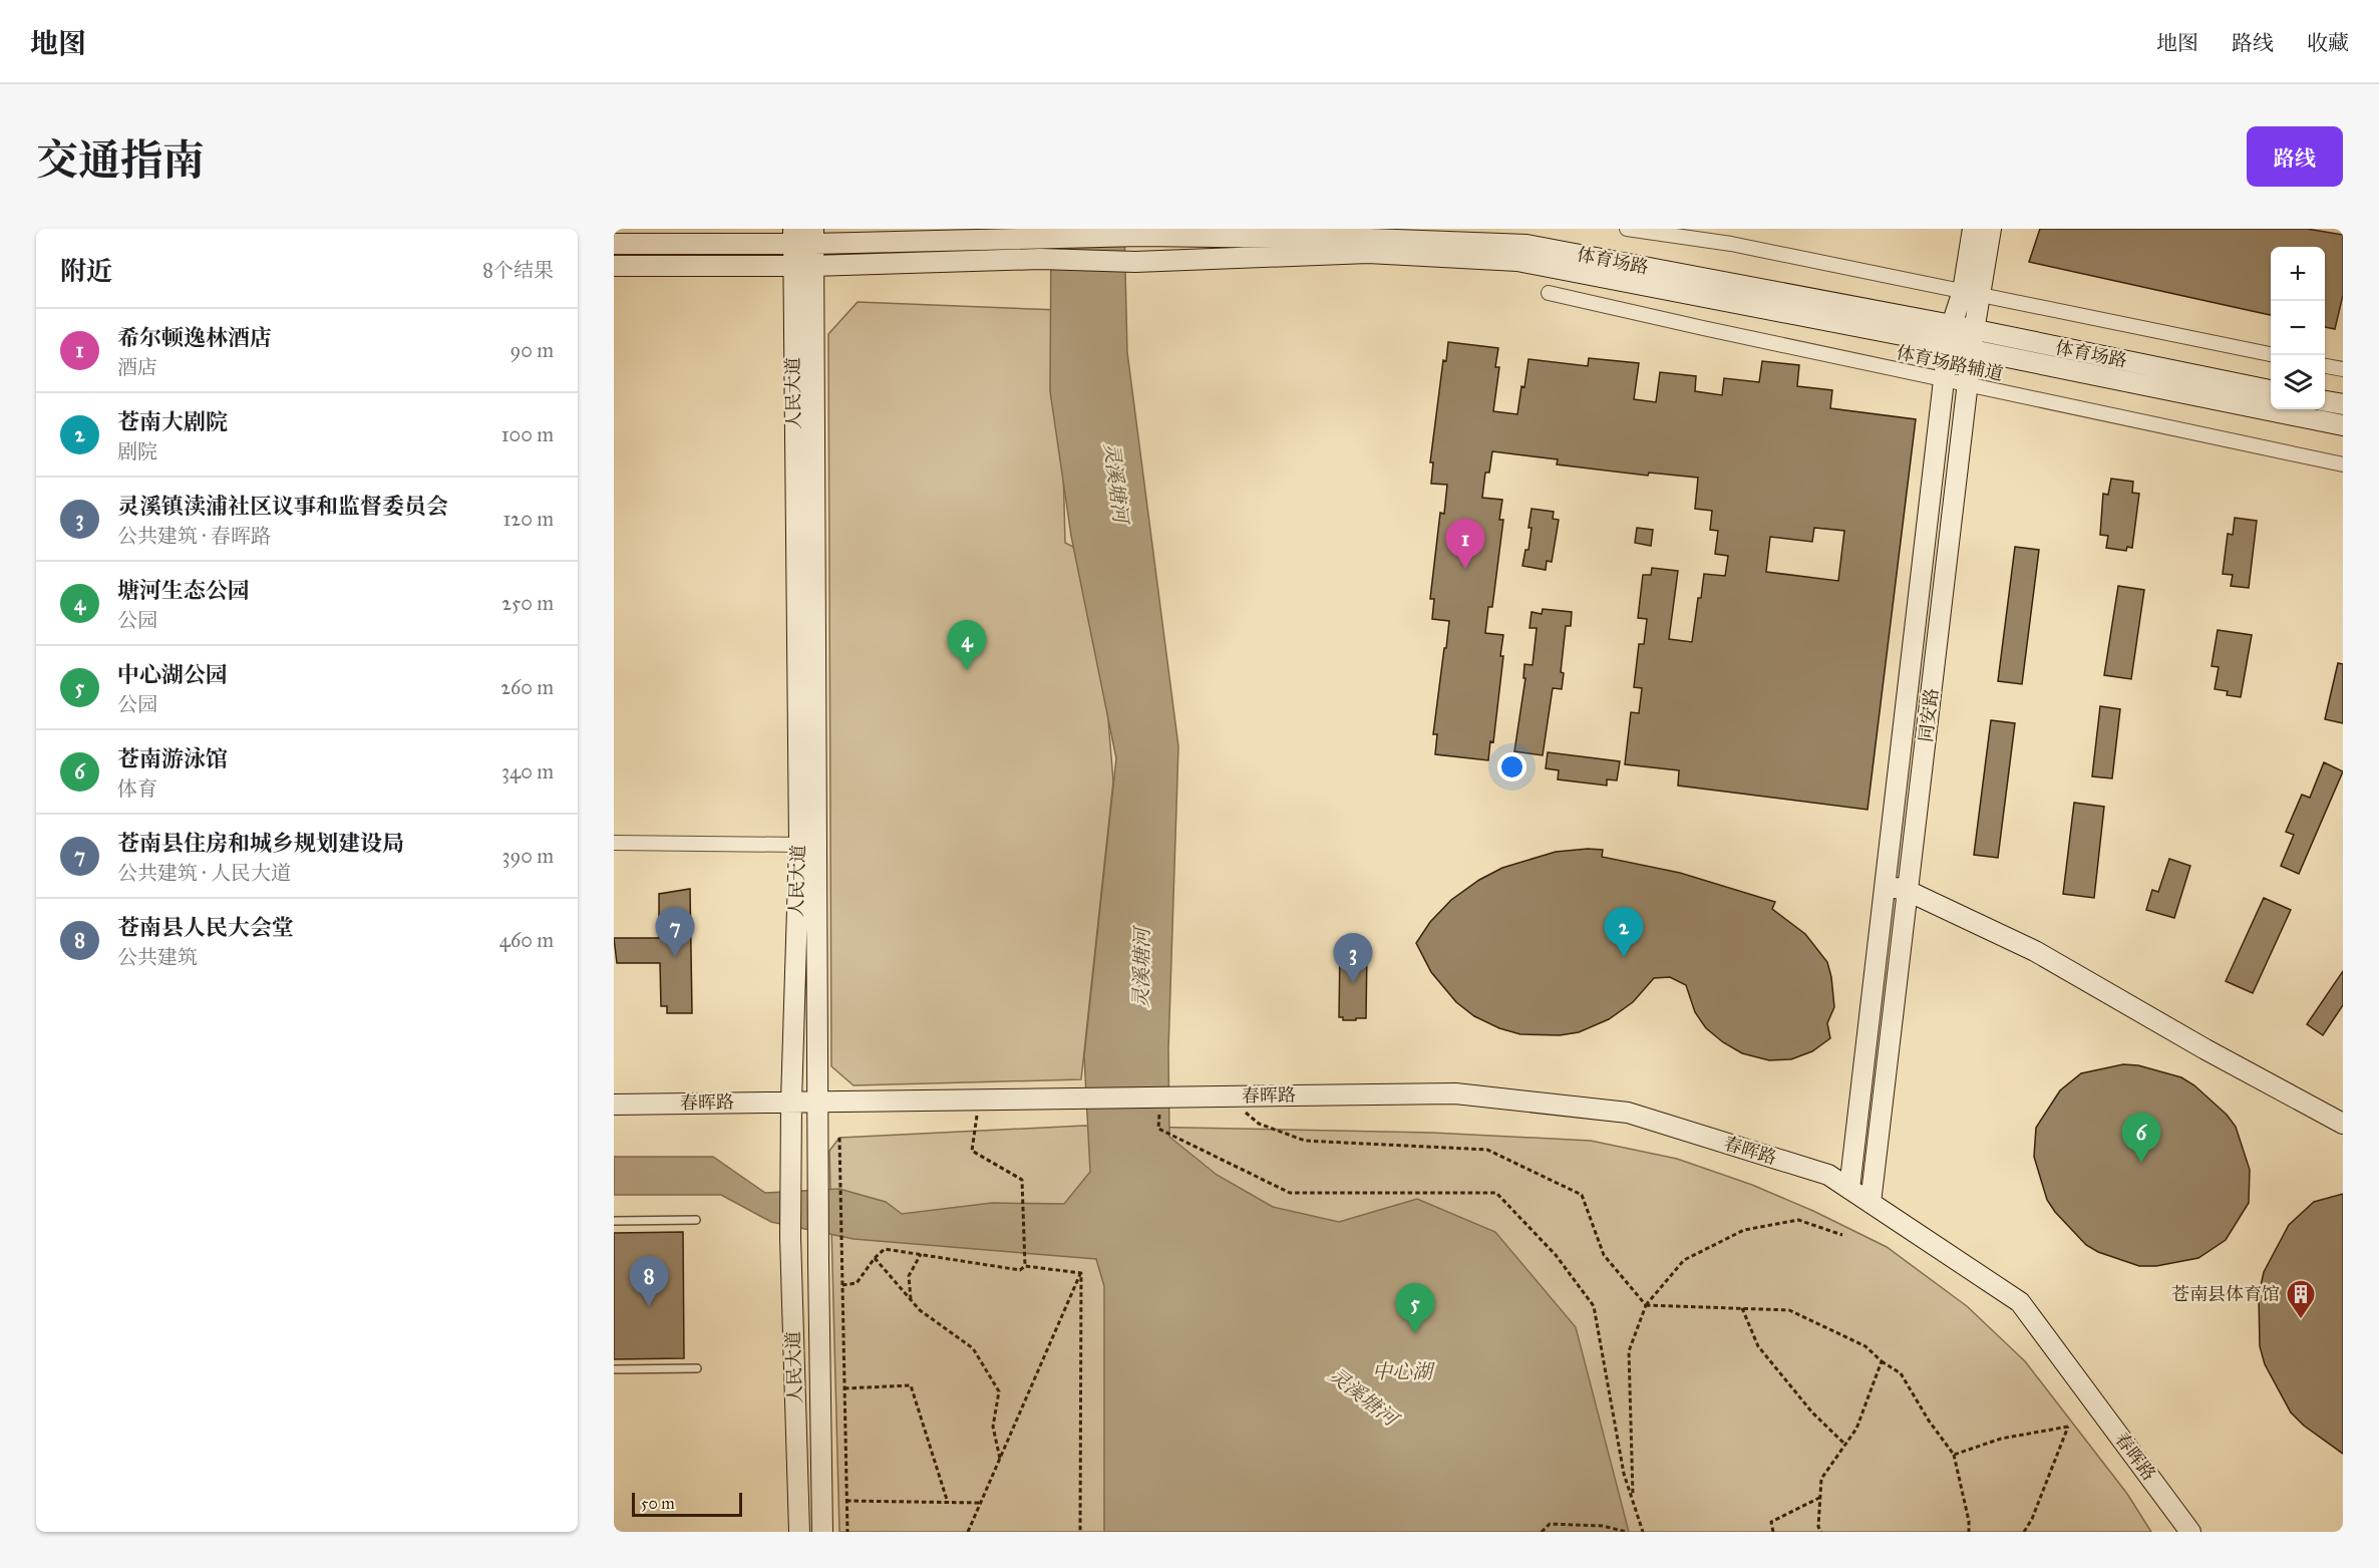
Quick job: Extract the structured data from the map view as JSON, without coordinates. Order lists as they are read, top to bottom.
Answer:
{
  "streets": {
    "main road": [
      "体育场路",
      "人民大道",
      "同安路",
      "春晖路"
    ],
    "street": ["体育场路辅道"]
  },
  "crossings": [
    ["体育场路", "人民大道"],
    ["体育场路", "同安路"],
    ["体育场路辅道", "同安路"],
    ["人民大道", "春晖路"],
    ["同安路", "春晖路"]
  ],
  "water": ["灵溪塘河", "中心湖"],
  "places": {
    "building": ["苍南县体育馆"]
  },
  "scale_bar": "50 m",
  "page": {
    "header": "地图",
    "nav": ["地图", "路线", "收藏"],
    "title": "交通指南",
    "buttons": "路线",
    "heading": ["附近", "8个结果"],
    "map_buttons": ["+", "−"],
    "list": [
      {
        "mark": "1",
        "name": "希尔顿逸林酒店",
        "note": "酒店",
        "value": "90 m"
      },
      {
        "mark": "2",
        "name": "苍南大剧院",
        "note": "剧院",
        "value": "100 m"
      },
      {
        "mark": "3",
        "name": "灵溪镇渎浦社区议事和监督委员会",
        "note": "公共建筑 · 春晖路",
        "value": "120 m"
      },
      {
        "mark": "4",
        "name": "塘河生态公园",
        "note": "公园",
        "value": "250 m"
      },
      {
        "mark": "5",
        "name": "中心湖公园",
        "note": "公园",
        "value": "260 m"
      },
      {
        "mark": "6",
        "name": "苍南游泳馆",
        "note": "体育",
        "value": "340 m"
      },
      {
        "mark": "7",
        "name": "苍南县住房和城乡规划建设局",
        "note": "公共建筑 · 人民大道",
        "value": "390 m"
      },
      {
        "mark": "8",
        "name": "苍南县人民大会堂",
        "note": "公共建筑",
        "value": "460 m"
      }
    ],
    "pins": [
      "1",
      "4",
      "2",
      "7",
      "3",
      "6",
      "8",
      "5"
    ],
    "scale": "50 m"
  }
}
